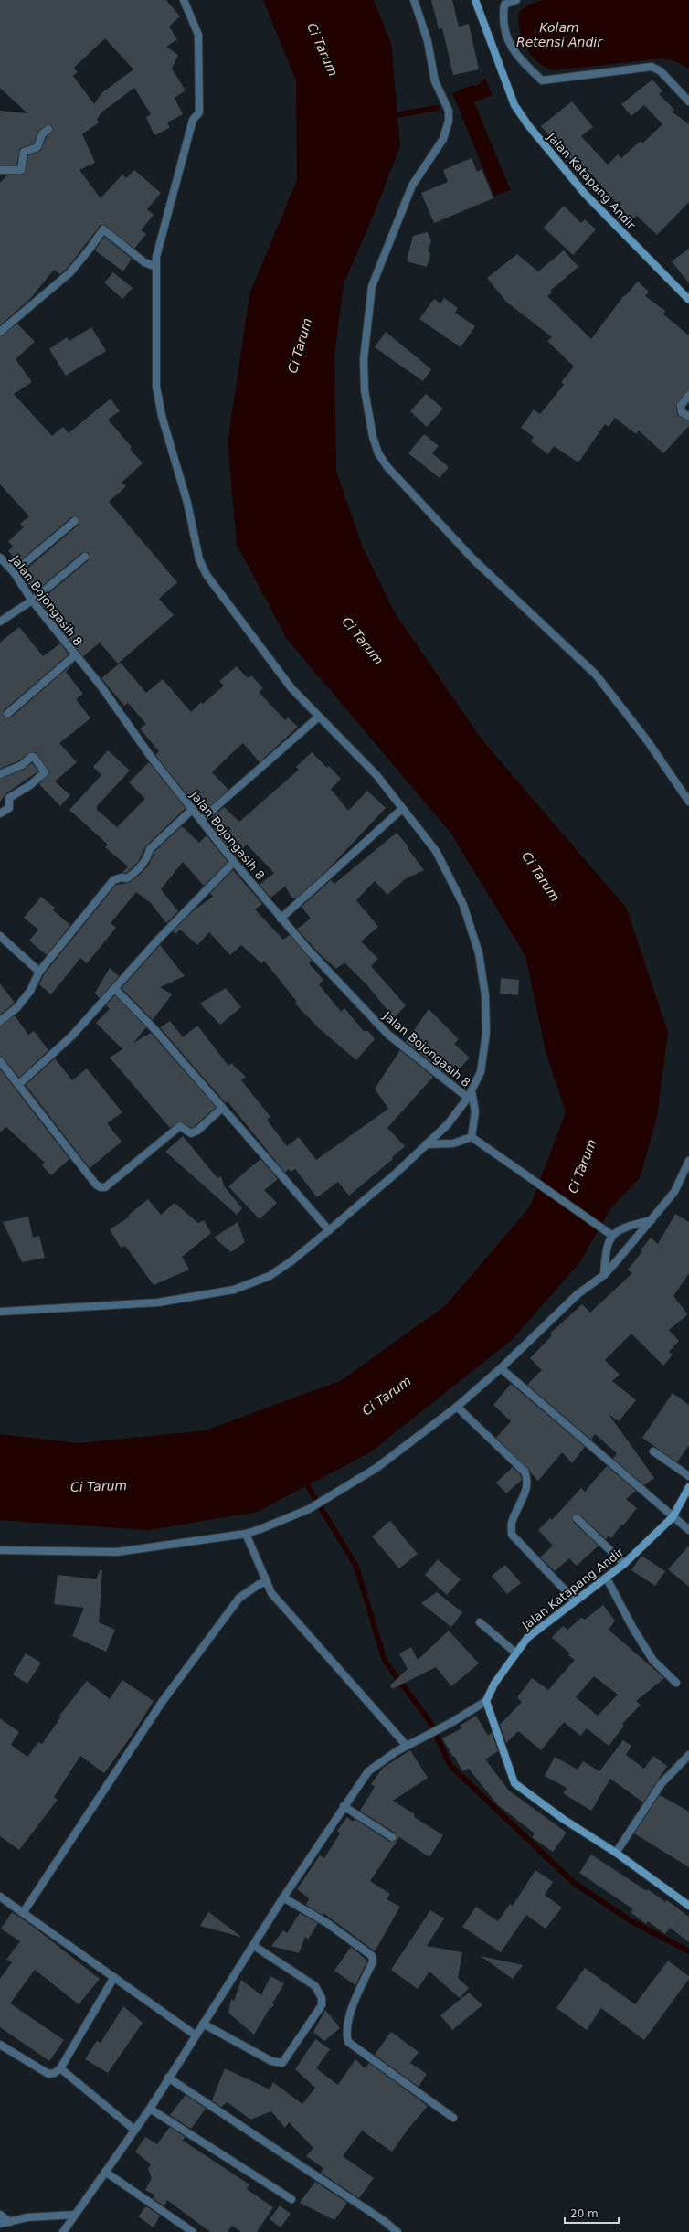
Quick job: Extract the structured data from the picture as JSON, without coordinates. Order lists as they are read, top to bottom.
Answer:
{
  "streets": {
    "street": ["Jalan Katapang Andir", "Jalan Bojongasih 8"]
  },
  "water": ["Kolam Retensi Andir", "Ci Tarum"],
  "scale_bar": "20 m"
}
